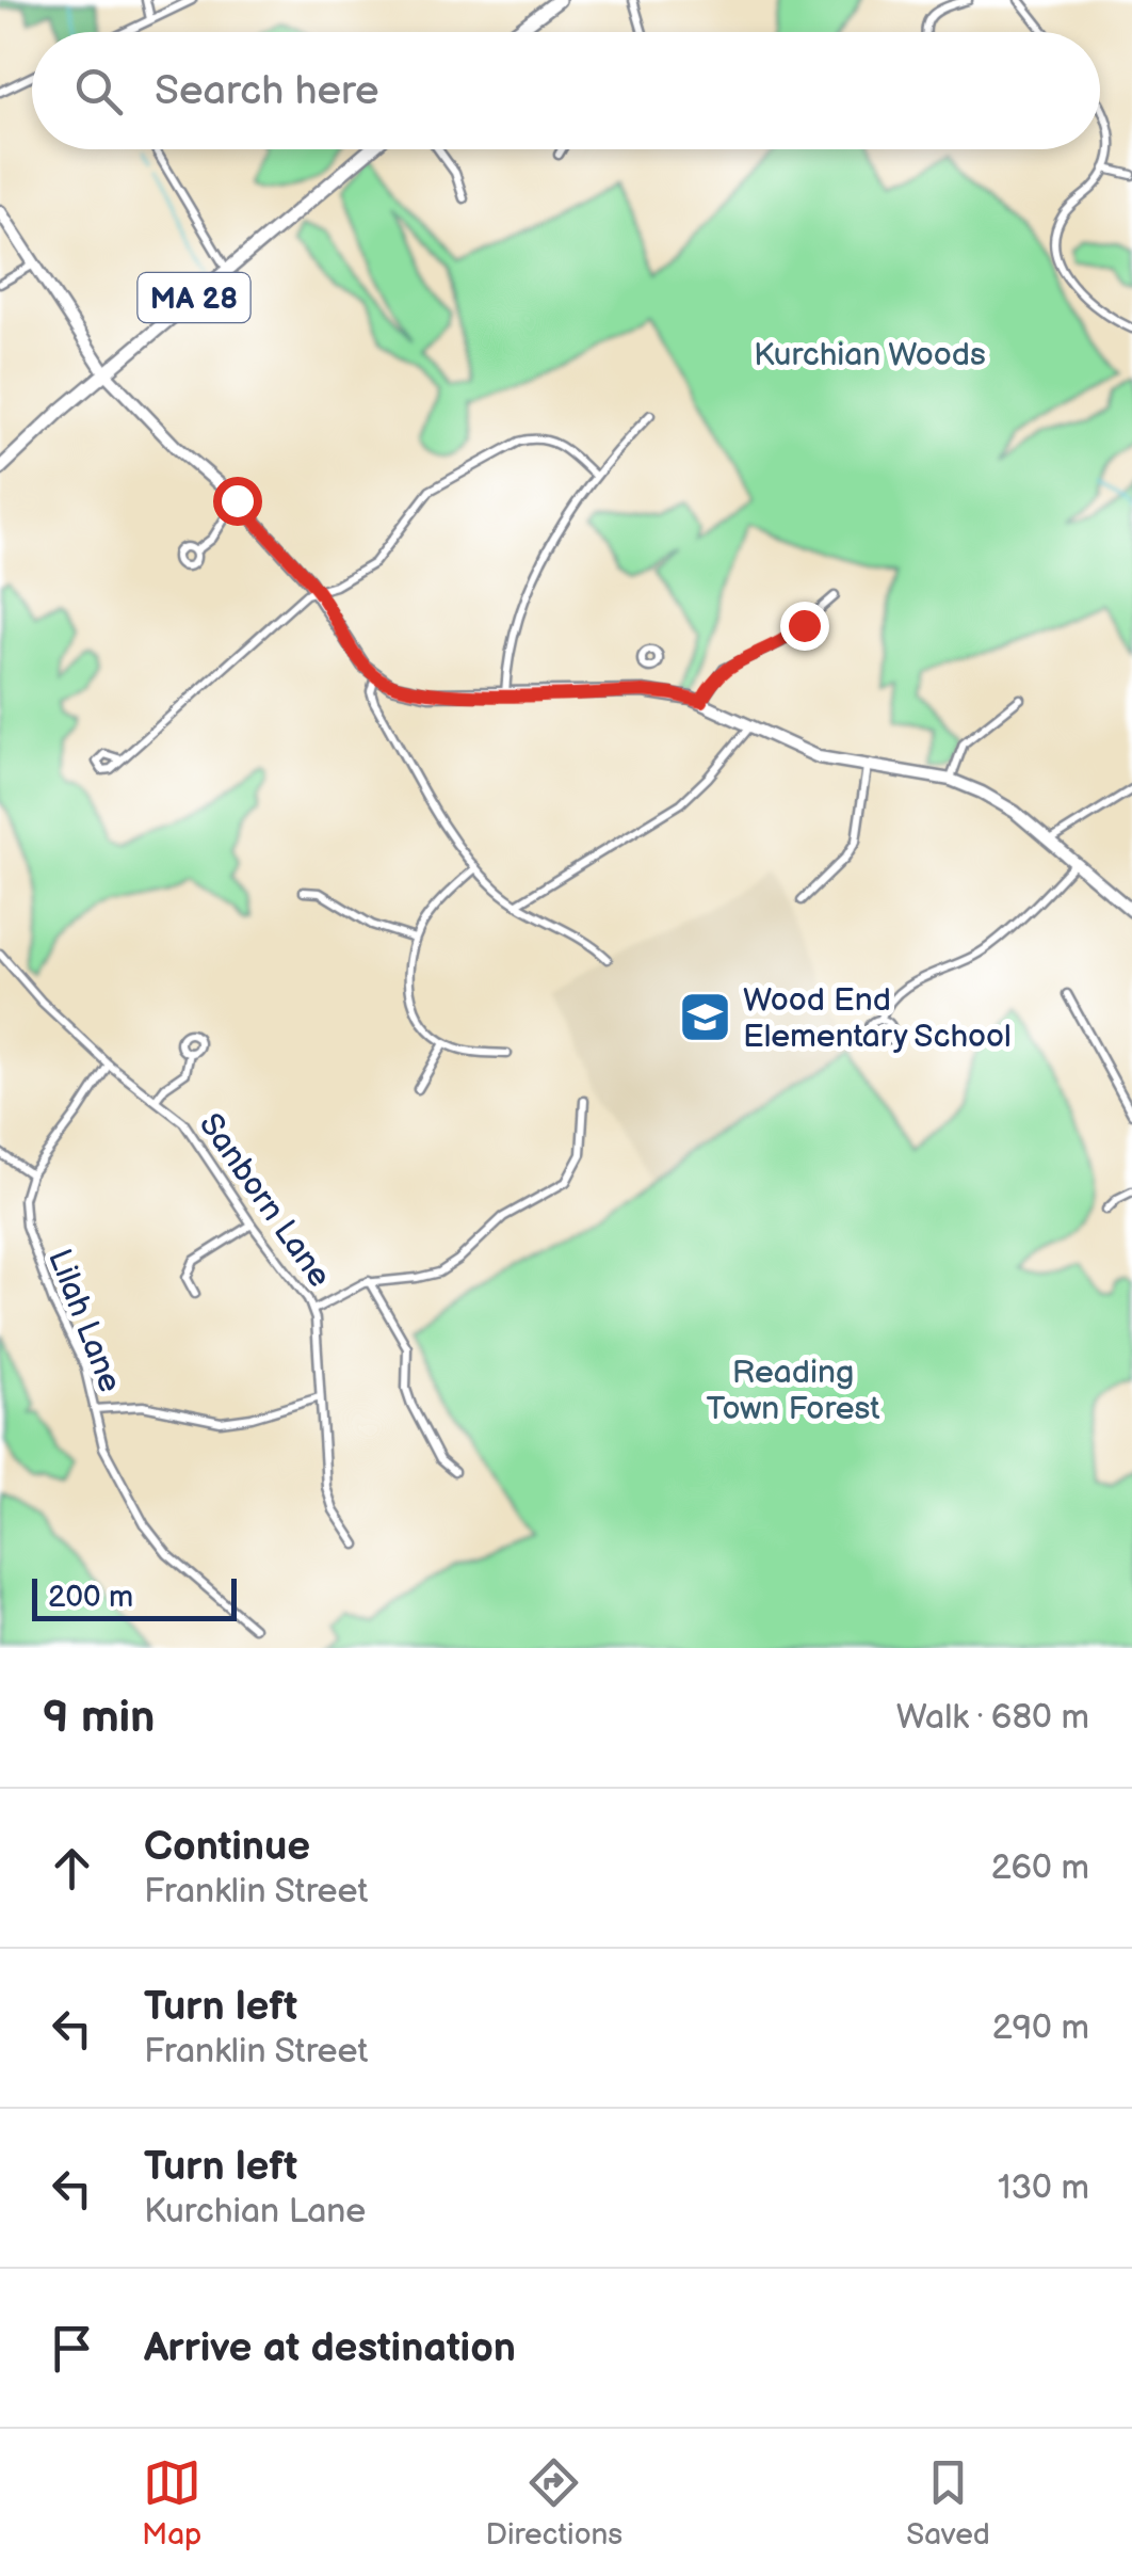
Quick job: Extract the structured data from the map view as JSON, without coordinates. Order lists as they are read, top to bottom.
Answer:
{
  "streets": {
    "main road": ["MA 28"],
    "street": ["Sanborn Lane", "Lilah Lane"]
  },
  "parks": ["Kurchian Woods", "Reading Town Forest"],
  "places": {
    "school or university": ["Wood End Elementary School"]
  },
  "scale_bar": "200 m",
  "page": {
    "search": "Search here",
    "scale": "200 m",
    "heading": ["9 min", "Walk · 680 m"],
    "list": [
      ["Continue", "Franklin Street", "260 m"],
      ["Turn left", "Franklin Street", "290 m"],
      ["Turn left", "Kurchian Lane", "130 m"],
      "Arrive at destination"
    ],
    "nav": ["Map", "Directions", "Saved"]
  }
}
